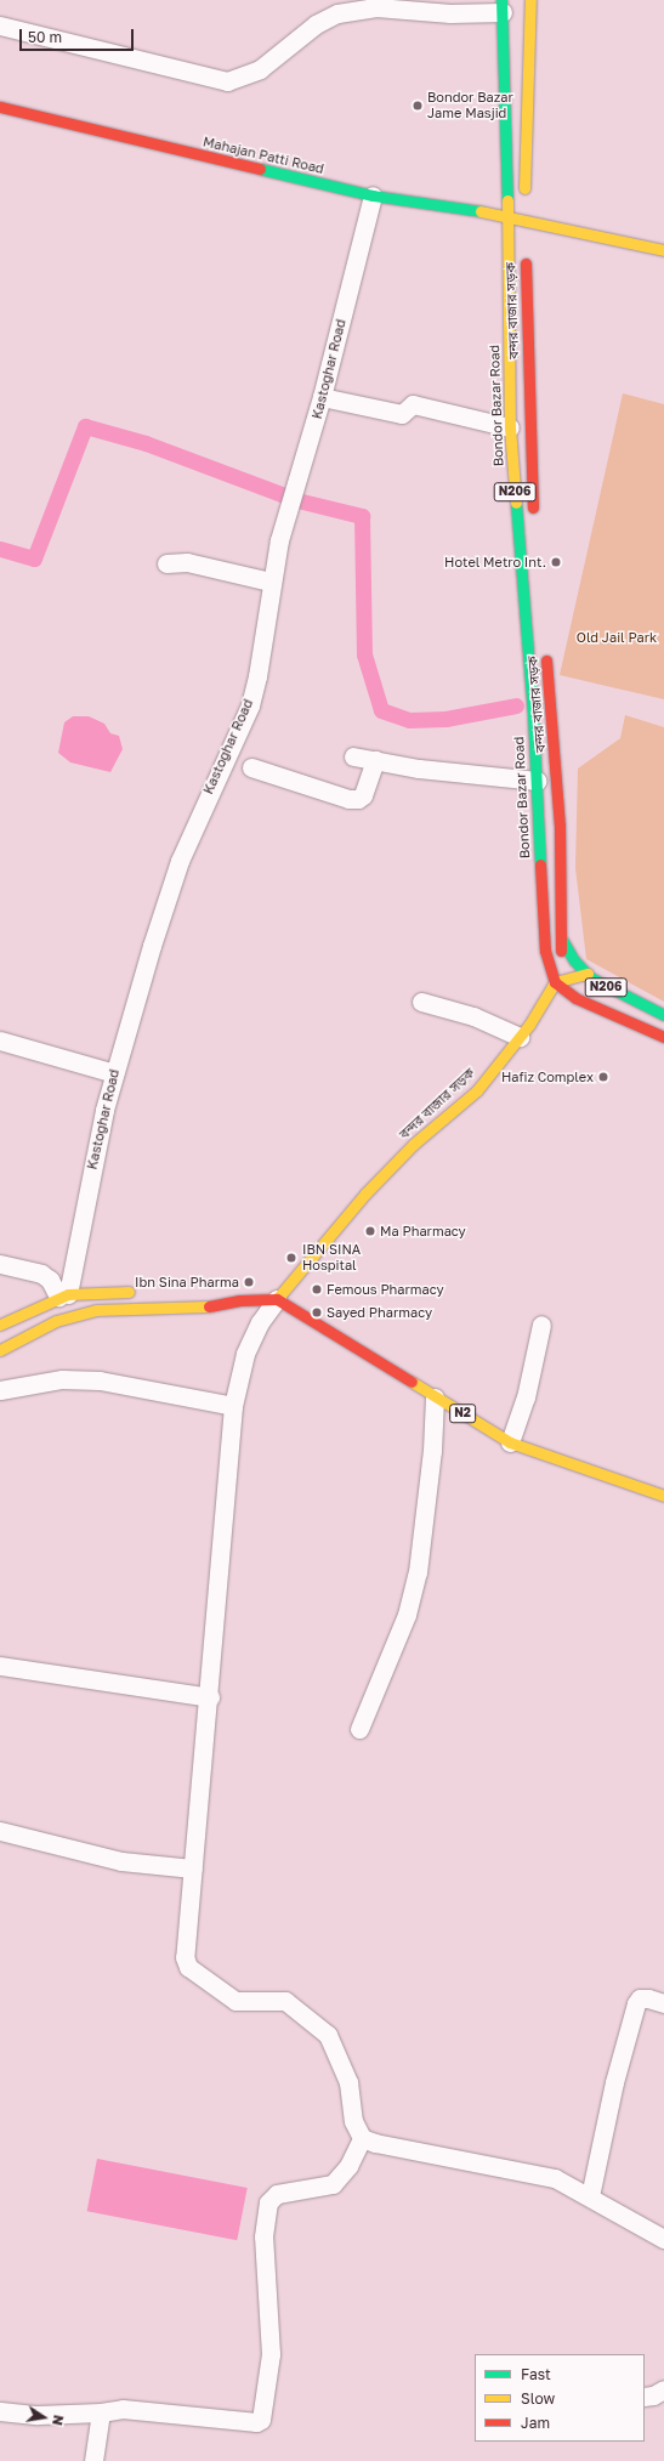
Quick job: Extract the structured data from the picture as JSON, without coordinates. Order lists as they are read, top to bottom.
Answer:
{
  "streets": {
    "main road": [
      "Mahajan Patti Road",
      "বন্দর বাজার সড়ক",
      "Bondor Bazar Road",
      "N206",
      "N2"
    ],
    "street": ["Kastoghar Road"]
  },
  "crossings": [
    ["Mahajan Patti Road", "Kastoghar Road"],
    ["Mahajan Patti Road", "Bondor Bazar Road"],
    ["বন্দর বাজার সড়ক", "Bondor Bazar Road"],
    ["বন্দর বাজার সড়ক", "N206"],
    ["বন্দর বাজার সড়ক", "N2"],
    ["Bondor Bazar Road", "N206"]
  ],
  "parks": ["Old Jail Park"],
  "places": [
    "Bondor Bazar Jame Masjid",
    "Hotel Metro Int.",
    "Hafiz Complex",
    "Ma Pharmacy",
    "IBN SINA Hospital",
    "Ibn Sina Pharma",
    "Femous Pharmacy",
    "Sayed Pharmacy"
  ],
  "legend": ["Fast", "Slow", "Jam"],
  "scale_bar": "50 m",
  "north": "right"
}
